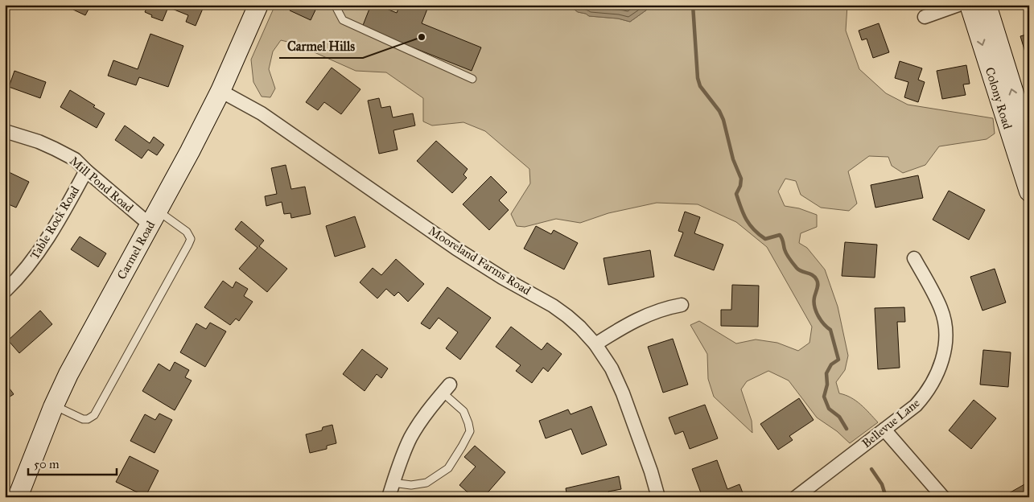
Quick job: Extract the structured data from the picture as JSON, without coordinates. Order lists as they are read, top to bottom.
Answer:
{
  "streets": {
    "main road": ["Colony Road", "Carmel Road"],
    "street": [
      "Mill Pond Road",
      "Table Rock Road",
      "Mooreland Farms Road",
      "Bellevue Lane"
    ]
  },
  "crossings": [
    ["Mill Pond Road", "Table Rock Road"],
    ["Mill Pond Road", "Carmel Road"],
    ["Carmel Road", "Mooreland Farms Road"]
  ],
  "places": ["Carmel Hills"],
  "scale_bar": "50 m"
}
